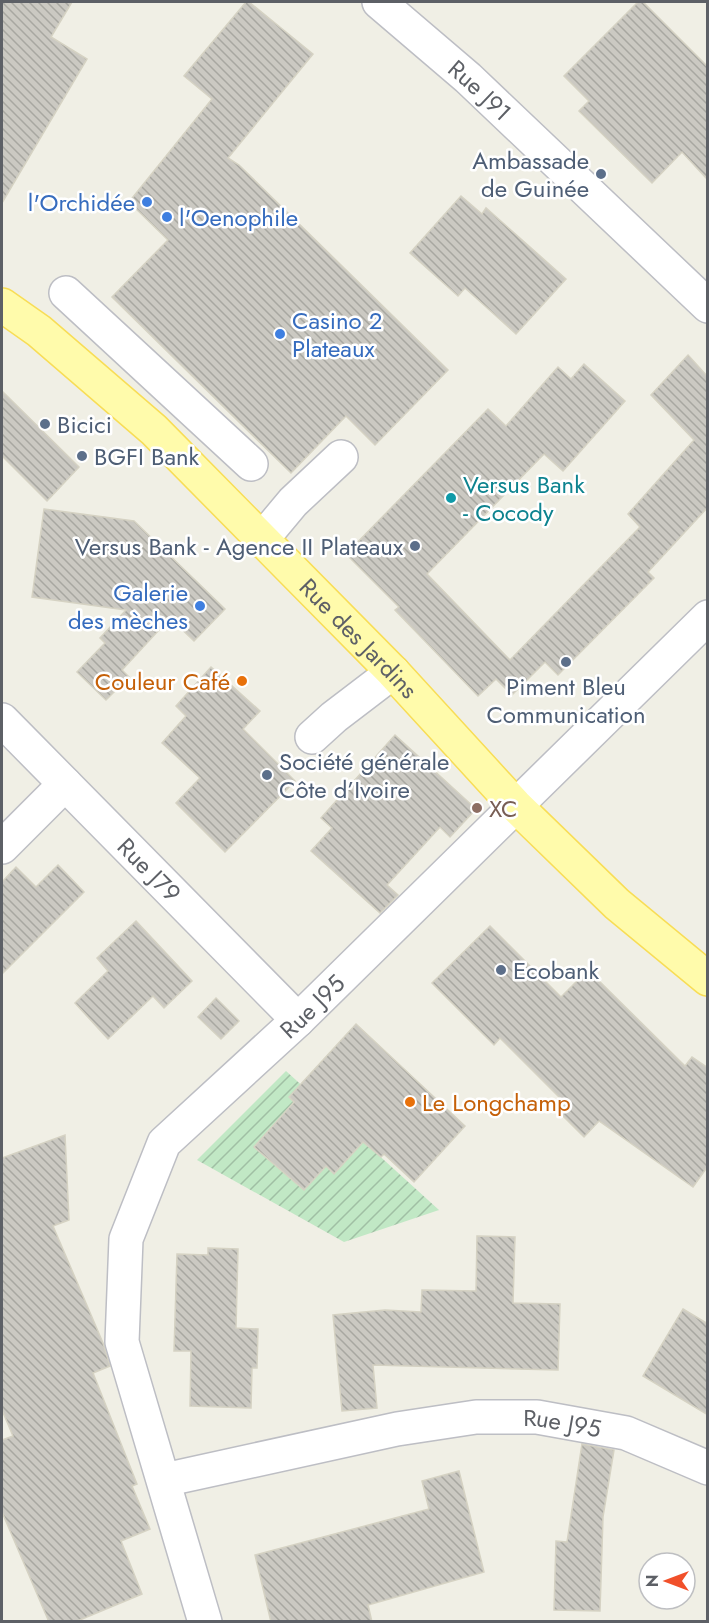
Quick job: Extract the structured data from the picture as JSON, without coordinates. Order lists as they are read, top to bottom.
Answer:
{
  "streets": {
    "main road": ["Rue des Jardins"],
    "street": ["Rue J91", "Rue J79", "Rue J95"]
  },
  "crossings": [
    ["Rue des Jardins", "Rue J95"],
    ["Rue J79", "Rue J95"]
  ],
  "places": [
    "Ambassade de Guinée",
    "l'Orchidée",
    "l'Oenophile",
    "Casino 2 Plateaux",
    "Bicici",
    "BGFI Bank",
    "Versus Bank - Cocody",
    "Versus Bank - Agence II Plateaux",
    "Galerie des mèches",
    "Piment Bleu Communication",
    "Couleur Café",
    "Société générale Côte d’Ivoire",
    "XC",
    "Ecobank",
    "Le Longchamp"
  ],
  "north": "left"
}
